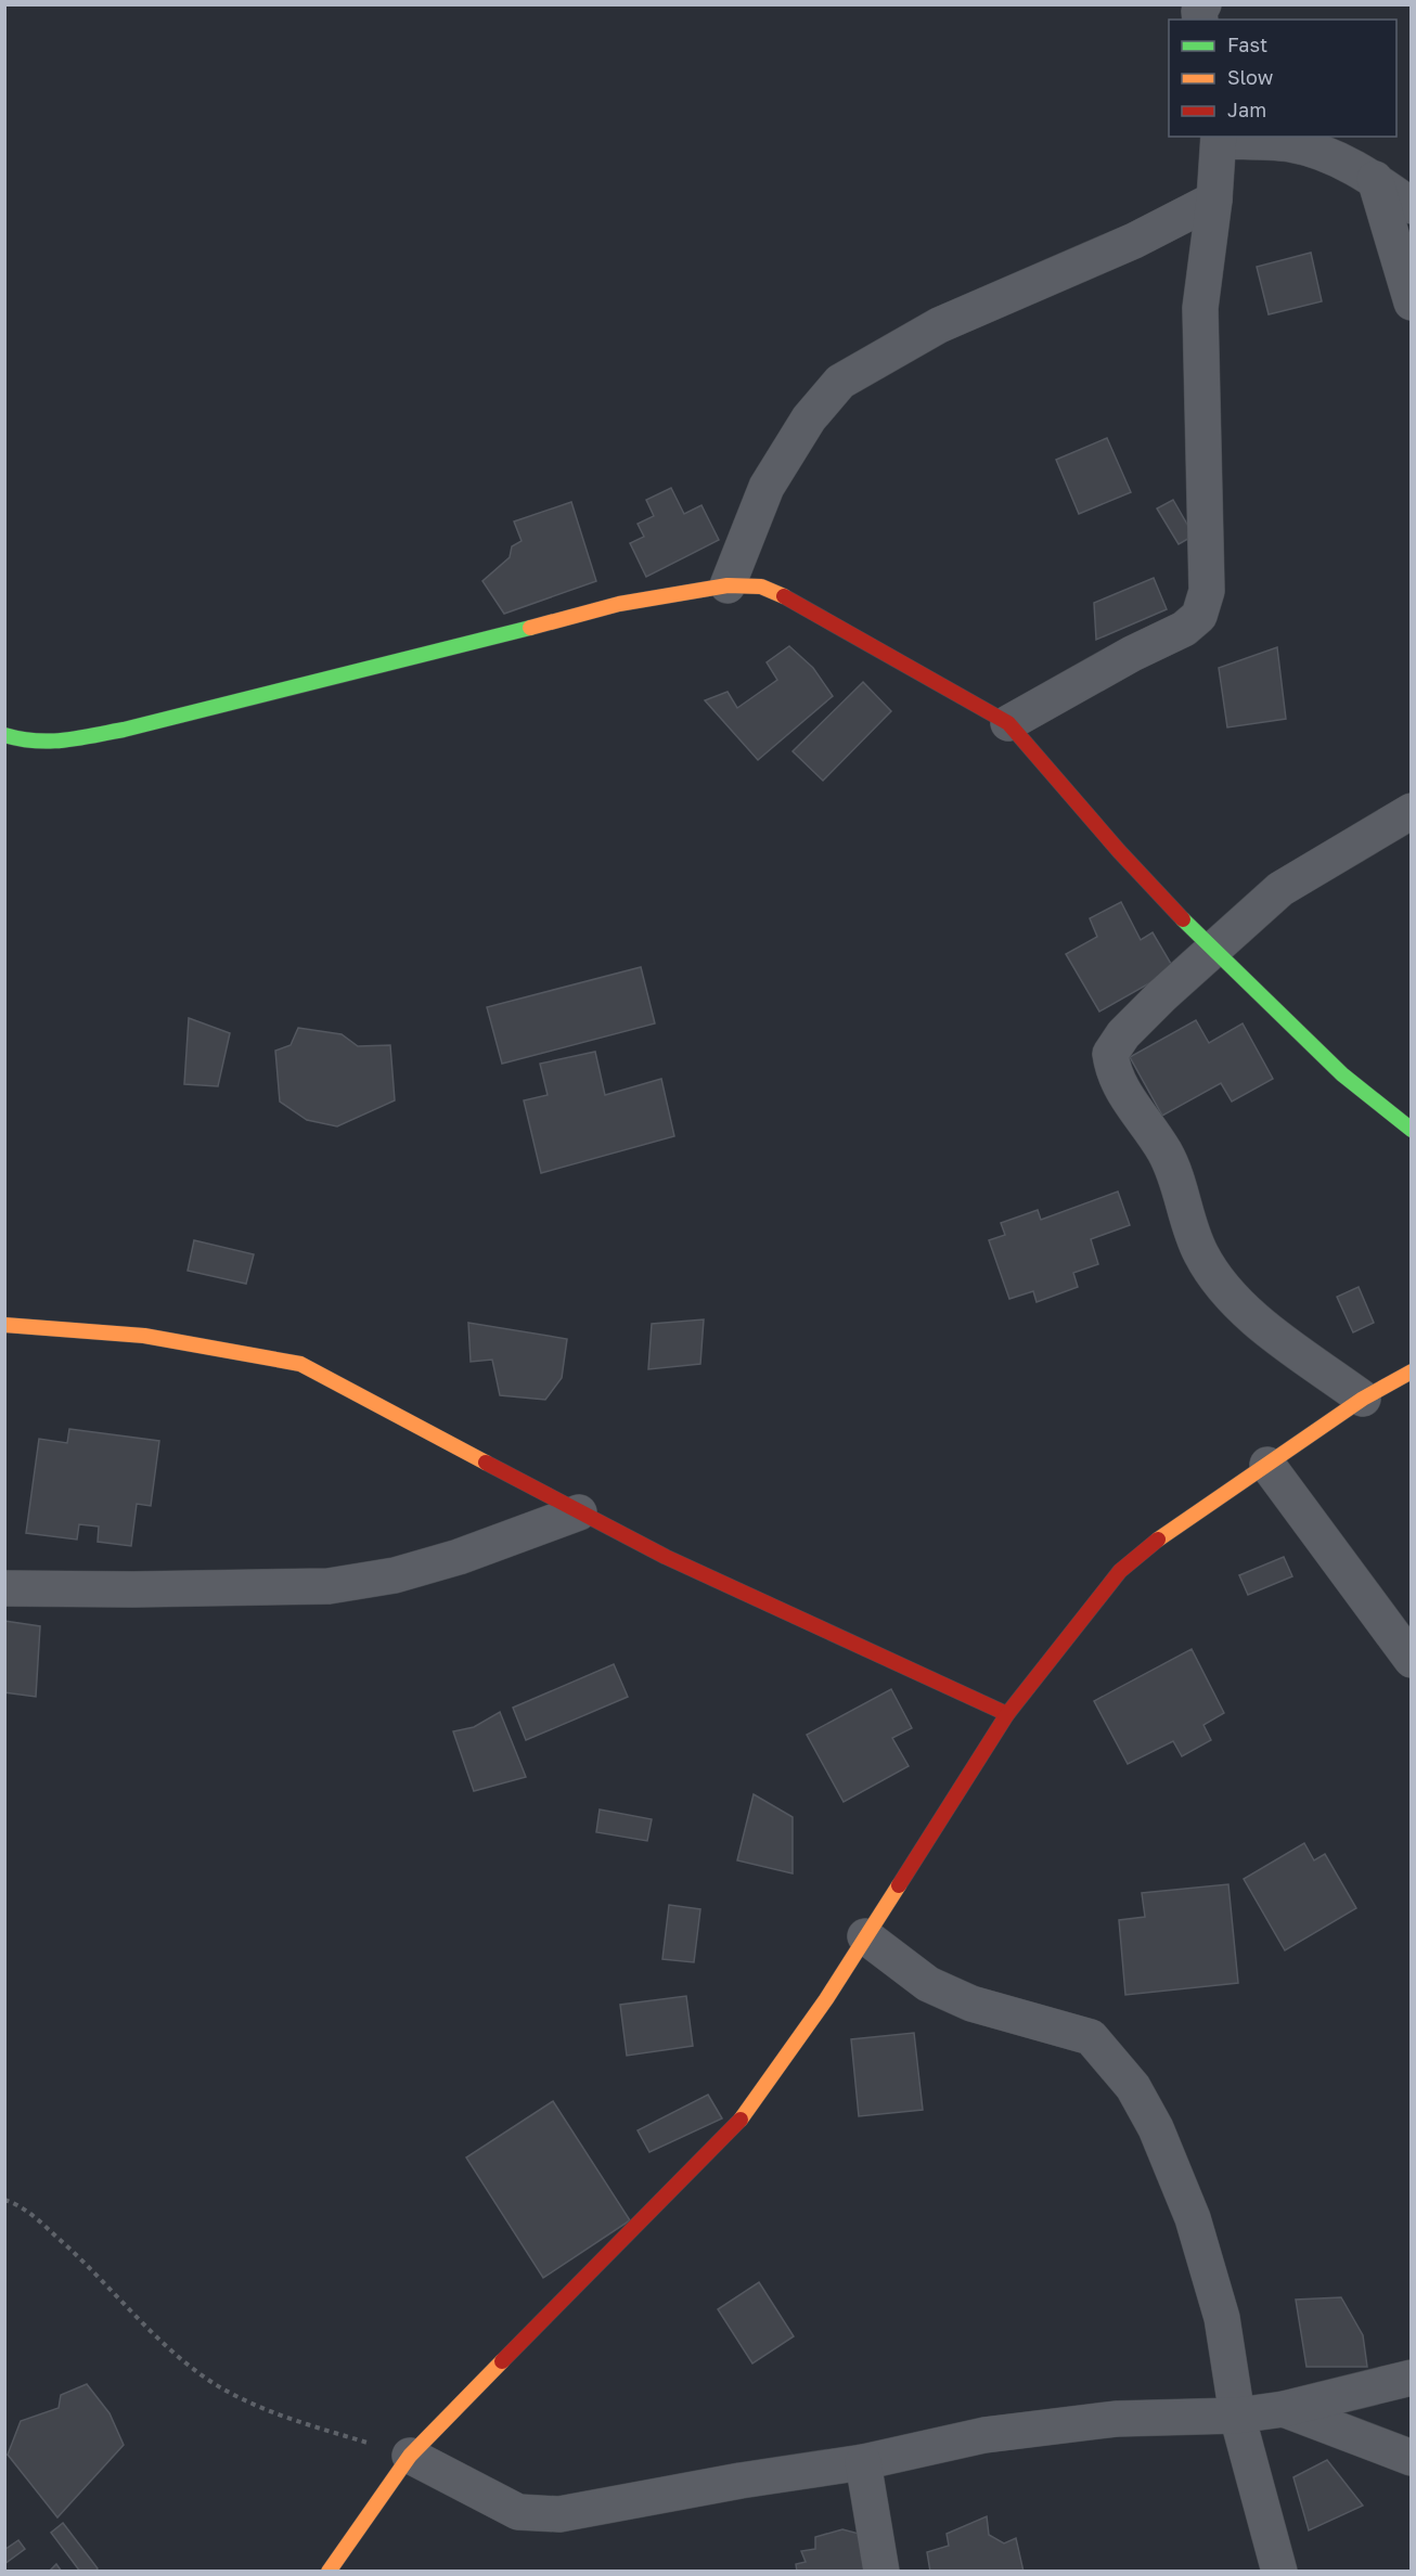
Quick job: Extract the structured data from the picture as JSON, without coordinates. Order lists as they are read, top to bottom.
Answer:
{
  "legend": ["Fast", "Slow", "Jam"]
}
